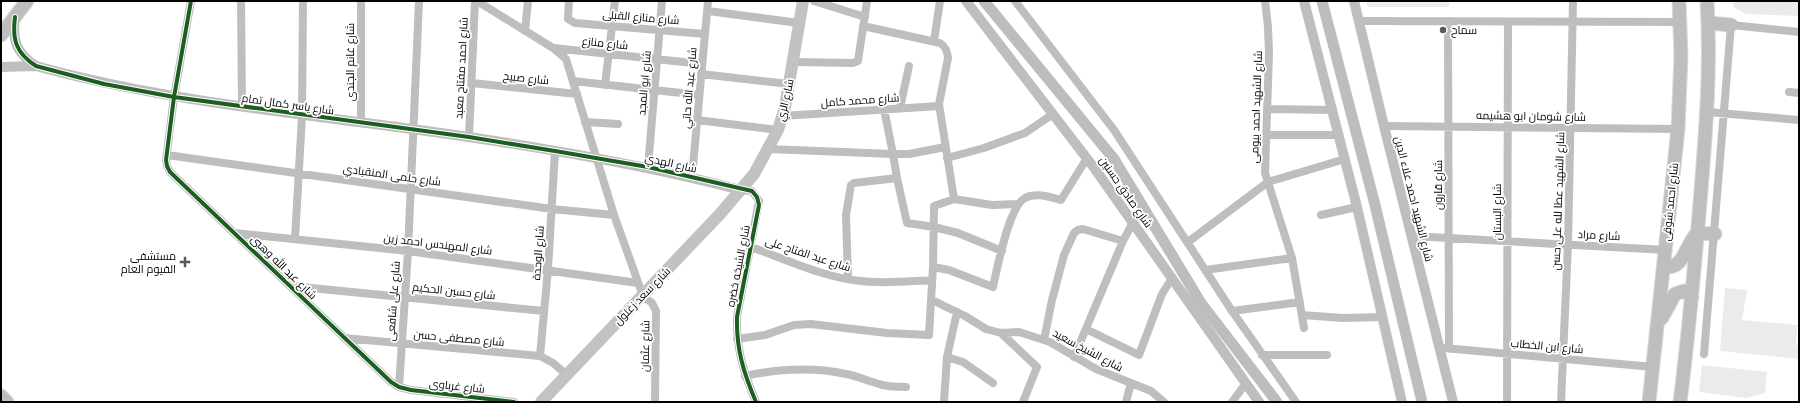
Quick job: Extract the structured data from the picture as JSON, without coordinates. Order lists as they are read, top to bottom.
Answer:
{
  "streets": {
    "main road": ["شارع الري", "شارع احمد شوقى", "شارع سعد زغلول"],
    "street": [
      "شارع منازع القبلى",
      "شارع منازع",
      "شارع غانم الجندى",
      "شارع احمد مفتاح معبد",
      "شارع صبيح",
      "شارع ابو المجد",
      "شارع عبد الله حاتي",
      "شارع محمد كامل",
      "شارع ياسر كمال تمام",
      "شارع الشهيد احمد بيومى",
      "شارع شومان ابو هشيمه",
      "شارع الهدي",
      "شارع حلمى المنقبادي",
      "شارع قارون",
      "شارع صادق حسنين",
      "شارع الشهيد احمد علاء الدين",
      "شارع الشهيد عطا لله على حسن",
      "شارع البستان",
      "شارع مراد",
      "شارع المهندس احمد زين",
      "شارع الوحدة",
      "شارع عبد الفتاح على",
      "شارع الشيخه خضره",
      "شارع عبد الله وهبى",
      "شارع حسين الحكيم",
      "شارع على شافعى",
      "شارع مصطفى حسن",
      "شارع عثمان",
      "شارع ابن الخطاب",
      "شارع الشيخ سعيد",
      "شارع غرباوى"
    ]
  },
  "crossings": [
    ["شارع منازع القبلى", "شارع ابو المجد"],
    ["شارع منازع القبلى", "شارع عبد الله حاتي"],
    ["شارع منازع", "شارع ابو المجد"],
    ["شارع منازع", "شارع عبد الله حاتي"],
    ["شارع غانم الجندى", "شارع ياسر كمال تمام"],
    ["شارع احمد مفتاح معبد", "شارع صبيح"],
    ["شارع احمد مفتاح معبد", "شارع ياسر كمال تمام"],
    ["شارع ابو المجد", "شارع الهدي"],
    ["شارع عبد الله حاتي", "شارع الهدي"],
    ["شارع الري", "شارع محمد كامل"],
    ["شارع الري", "شارع الهدي"],
    ["شارع الري", "شارع الشيخه خضره"],
    ["شارع الري", "شارع سعد زغلول"],
    ["شارع ياسر كمال تمام", "شارع الهدي"],
    ["شارع ياسر كمال تمام", "شارع الوحدة"],
    ["شارع ياسر كمال تمام", "شارع على شافعى"],
    ["شارع شومان ابو هشيمه", "شارع قارون"],
    ["شارع شومان ابو هشيمه", "شارع الشهيد احمد علاء الدين"],
    ["شارع شومان ابو هشيمه", "شارع الشهيد عطا لله على حسن"],
    ["شارع شومان ابو هشيمه", "شارع احمد شوقى"],
    ["شارع شومان ابو هشيمه", "شارع البستان"],
    ["شارع الهدي", "شارع الشيخه خضره"],
    ["شارع الهدي", "شارع سعد زغلول"],
    ["شارع حلمى المنقبادي", "شارع الوحدة"],
    ["شارع حلمى المنقبادي", "شارع عبد الله وهبى"],
    ["شارع حلمى المنقبادي", "شارع على شافعى"],
    ["شارع قارون", "شارع الشهيد احمد علاء الدين"],
    ["شارع قارون", "شارع مراد"],
    ["شارع قارون", "شارع ابن الخطاب"],
    ["شارع الشهيد احمد علاء الدين", "شارع مراد"],
    ["شارع الشهيد احمد علاء الدين", "شارع ابن الخطاب"],
    ["شارع الشهيد عطا لله على حسن", "شارع مراد"],
    ["شارع الشهيد عطا لله على حسن", "شارع ابن الخطاب"],
    ["شارع احمد شوقى", "شارع مراد"],
    ["شارع احمد شوقى", "شارع ابن الخطاب"],
    ["شارع البستان", "شارع مراد"],
    ["شارع البستان", "شارع ابن الخطاب"],
    ["شارع المهندس احمد زين", "شارع الوحدة"],
    ["شارع المهندس احمد زين", "شارع عبد الله وهبى"],
    ["شارع المهندس احمد زين", "شارع على شافعى"],
    ["شارع الوحدة", "شارع حسين الحكيم"],
    ["شارع الوحدة", "شارع مصطفى حسن"],
    ["شارع عبد الفتاح على", "شارع الشيخه خضره"],
    ["شارع الشيخه خضره", "شارع سعد زغلول"],
    ["شارع عبد الله وهبى", "شارع حسين الحكيم"],
    ["شارع عبد الله وهبى", "شارع على شافعى"],
    ["شارع عبد الله وهبى", "شارع مصطفى حسن"],
    ["شارع عبد الله وهبى", "شارع غرباوى"],
    ["شارع حسين الحكيم", "شارع على شافعى"],
    ["شارع سعد زغلول", "شارع مصطفى حسن"],
    ["شارع سعد زغلول", "شارع عثمان"],
    ["شارع على شافعى", "شارع مصطفى حسن"],
    ["شارع على شافعى", "شارع غرباوى"]
  ],
  "places": {
    "other": ["سماح"],
    "health": ["مستشفى الفيوم العام"]
  }
}
